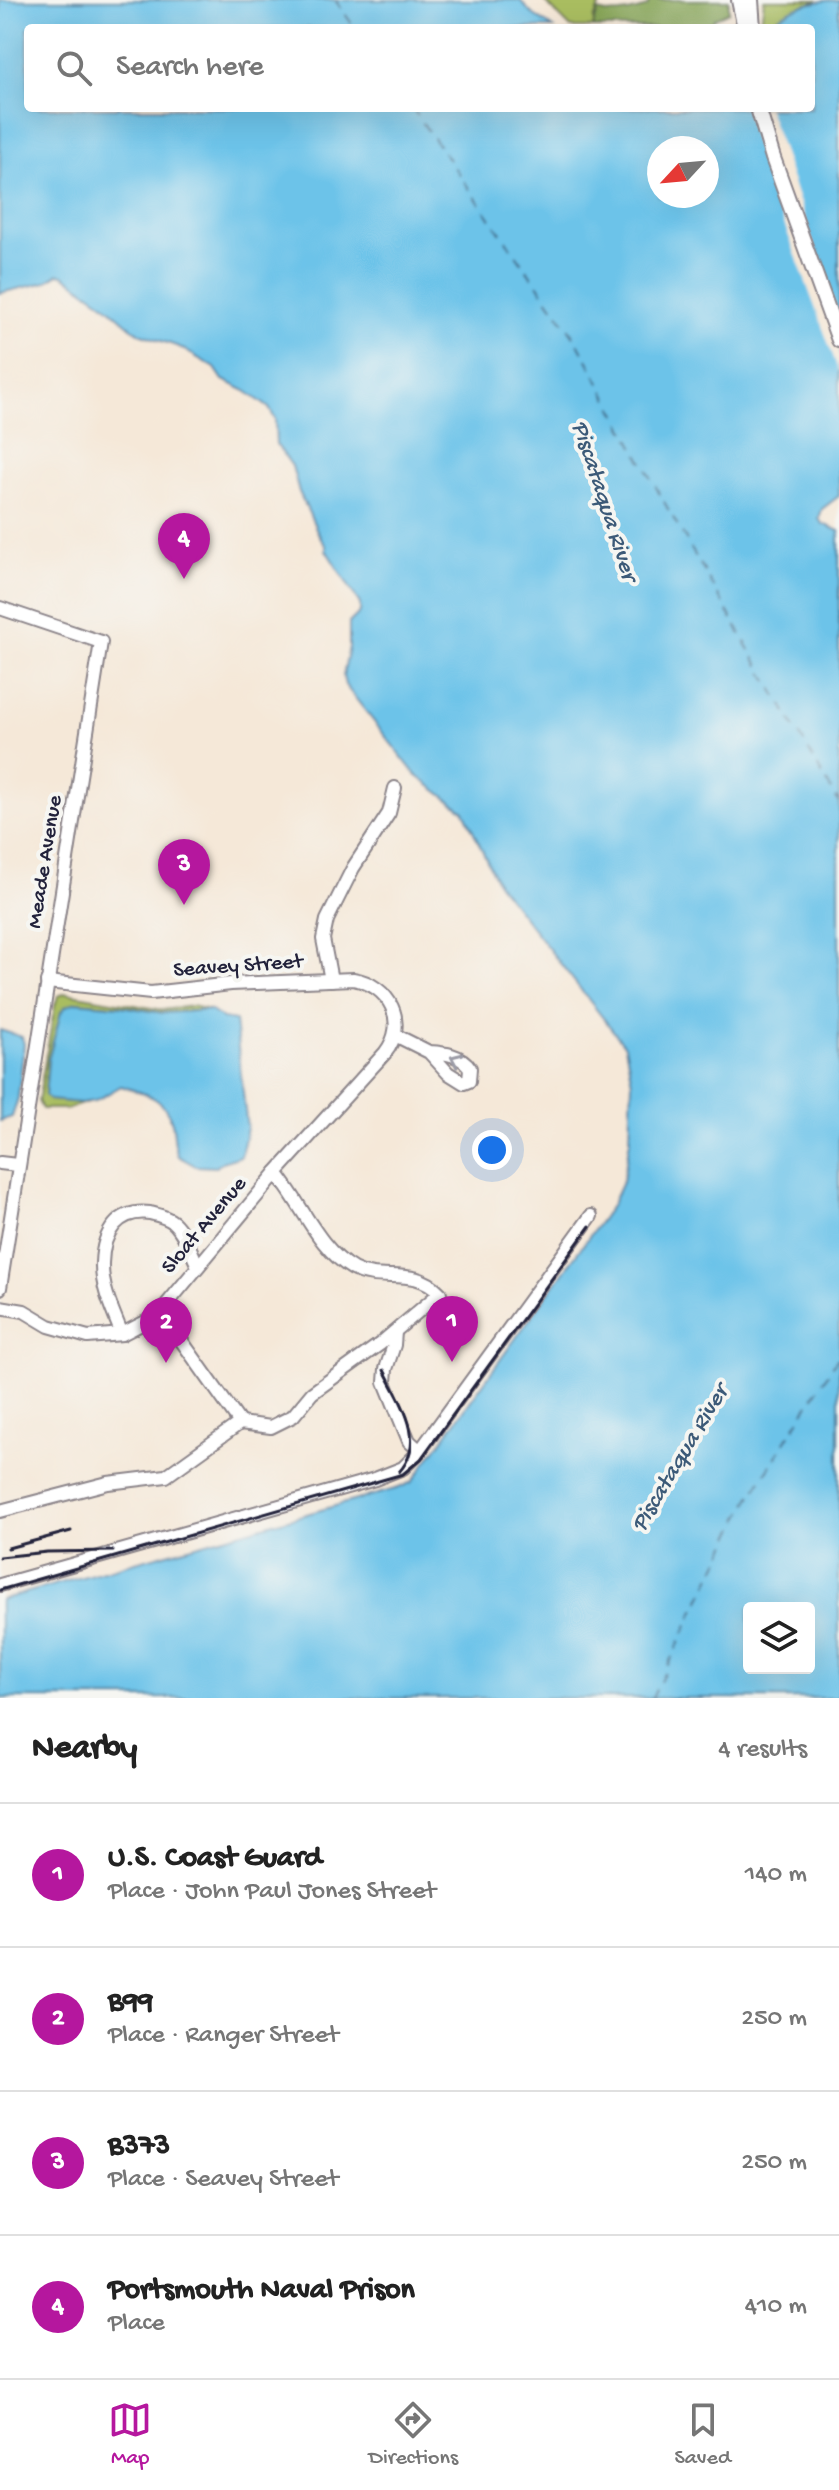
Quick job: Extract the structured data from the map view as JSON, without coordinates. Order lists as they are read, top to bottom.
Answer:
{
  "streets": {
    "street": ["Meade Avenue", "Seavey Street", "Sloat Avenue"]
  },
  "crossings": [
    ["Meade Avenue", "Seavey Street"],
    ["Seavey Street", "Sloat Avenue"]
  ],
  "water": ["Piscataqua River"],
  "north": "bottom left",
  "page": {
    "search": "Search here",
    "pins": [
      "4",
      "3",
      "1",
      "2"
    ],
    "heading": ["Nearby", "4 results"],
    "list": [
      {
        "mark": "1",
        "name": "U.S. Coast Guard",
        "note": "Place · John Paul Jones Street",
        "value": "140 m"
      },
      {
        "mark": "2",
        "name": "B99",
        "note": "Place · Ranger Street",
        "value": "250 m"
      },
      {
        "mark": "3",
        "name": "B373",
        "note": "Place · Seavey Street",
        "value": "250 m"
      },
      {
        "mark": "4",
        "name": "Portsmouth Naval Prison",
        "note": "Place",
        "value": "410 m"
      }
    ],
    "nav": ["Map", "Directions", "Saved"]
  }
}
